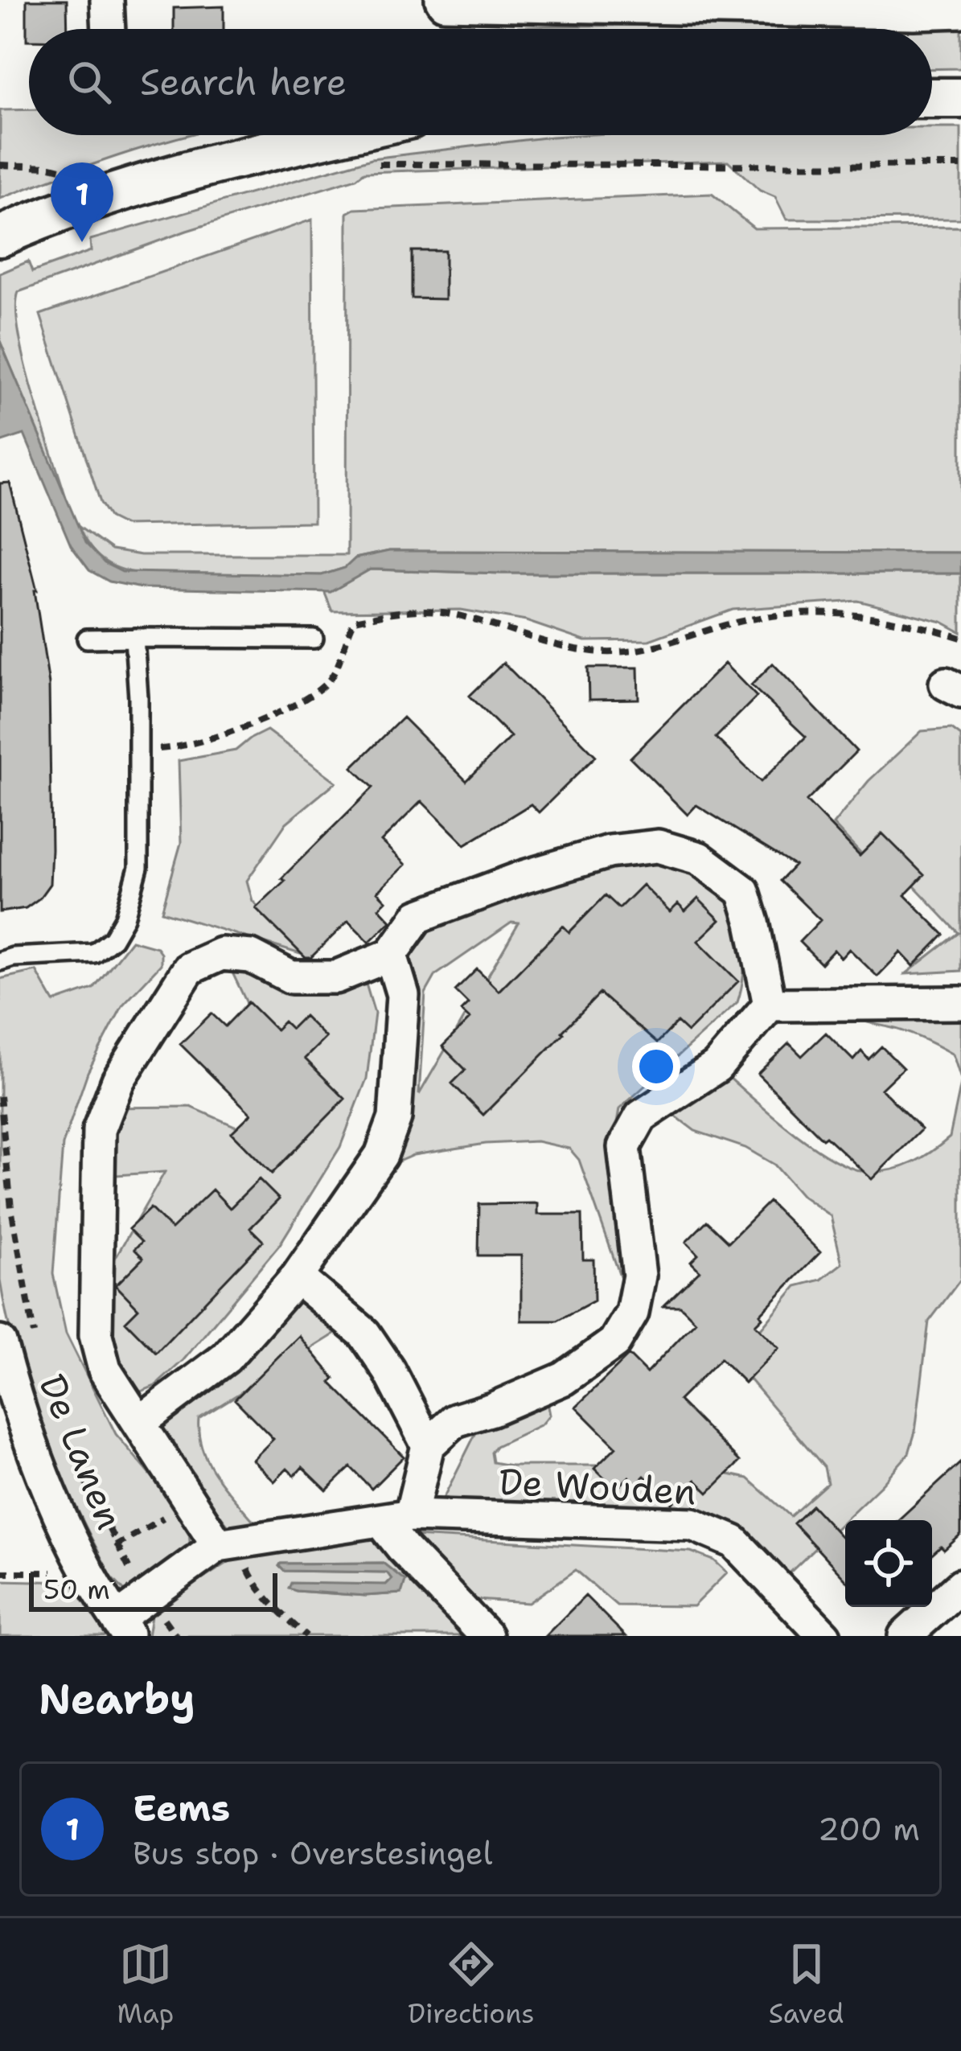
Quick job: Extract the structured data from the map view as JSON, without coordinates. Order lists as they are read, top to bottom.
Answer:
{
  "streets": {
    "street": ["De Lanen", "De Wouden"]
  },
  "crossings": [
    ["De Lanen", "De Wouden"]
  ],
  "scale_bar": "50 m",
  "page": {
    "search": "Search here",
    "pins": "1",
    "scale": "50 m",
    "heading": "Nearby",
    "list": [
      {
        "mark": "1",
        "name": "Eems",
        "note": "Bus stop · Overstesingel",
        "value": "200 m"
      }
    ],
    "nav": ["Map", "Directions", "Saved"]
  }
}
